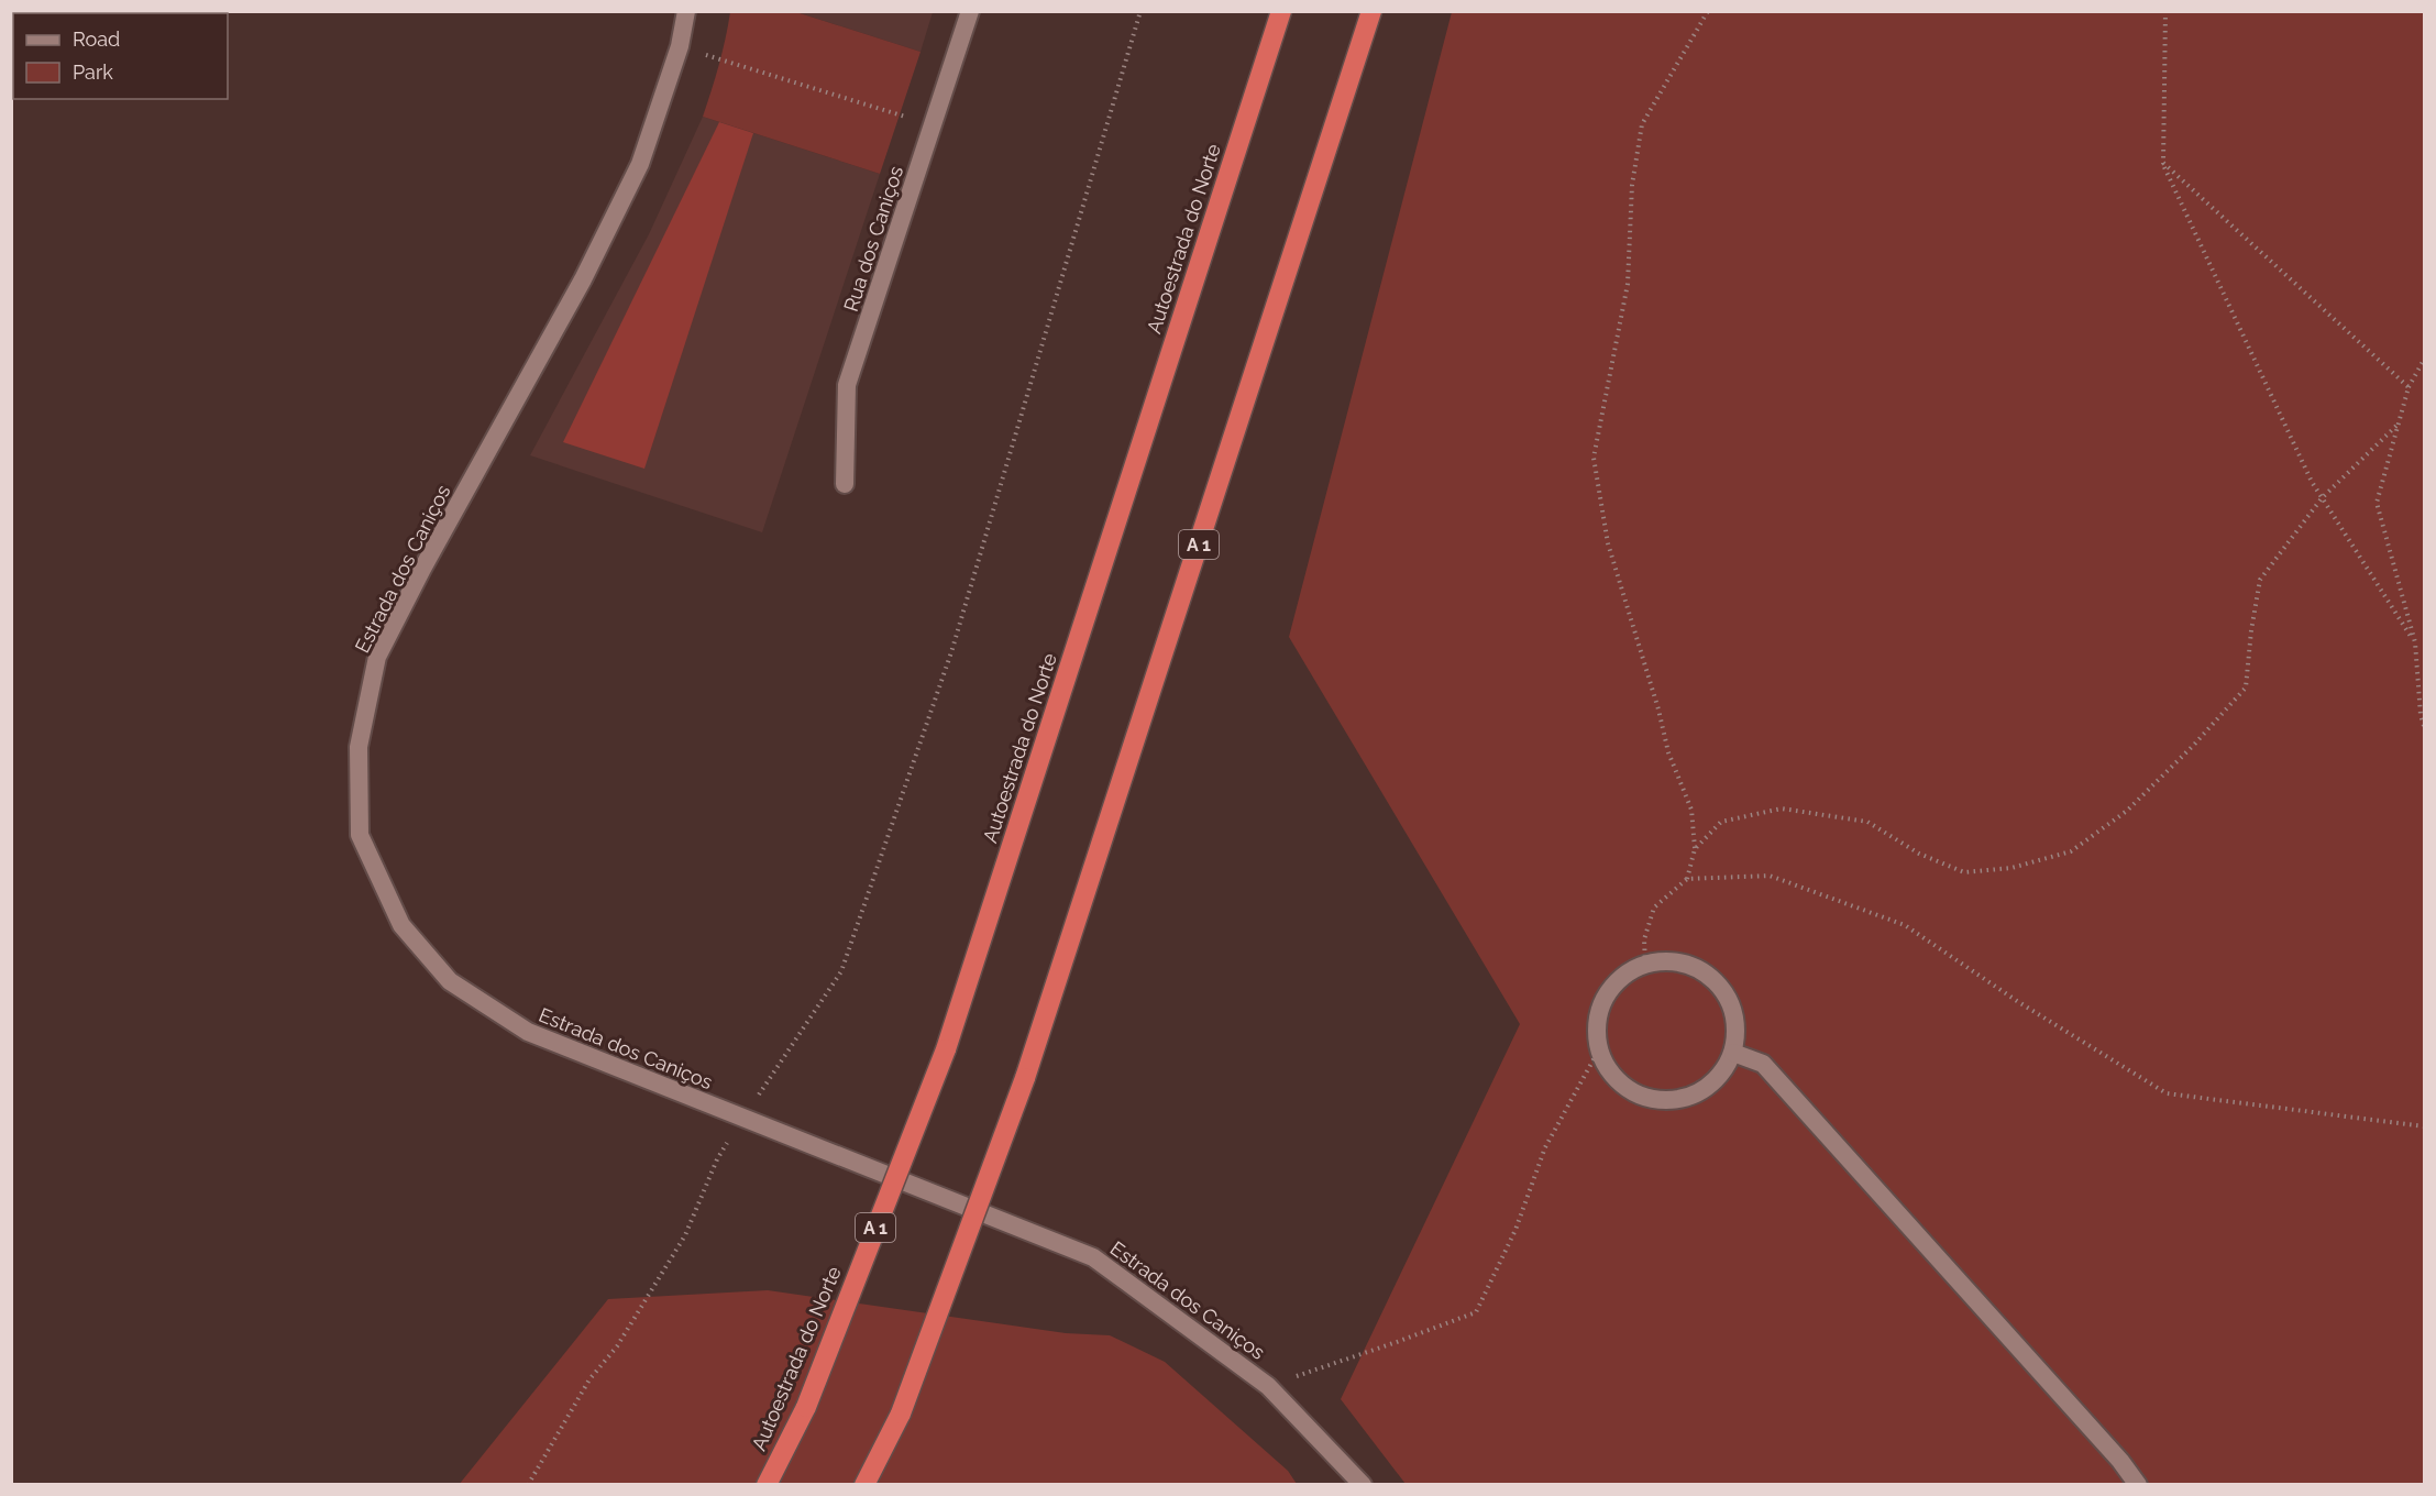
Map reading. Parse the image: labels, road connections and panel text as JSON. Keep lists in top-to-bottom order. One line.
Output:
{"streets":{"highway":["Autoestrada do Norte","A 1"],"street":["Rua dos Caniços","Estrada dos Caniços"]},"legend":["Road","Park"]}
